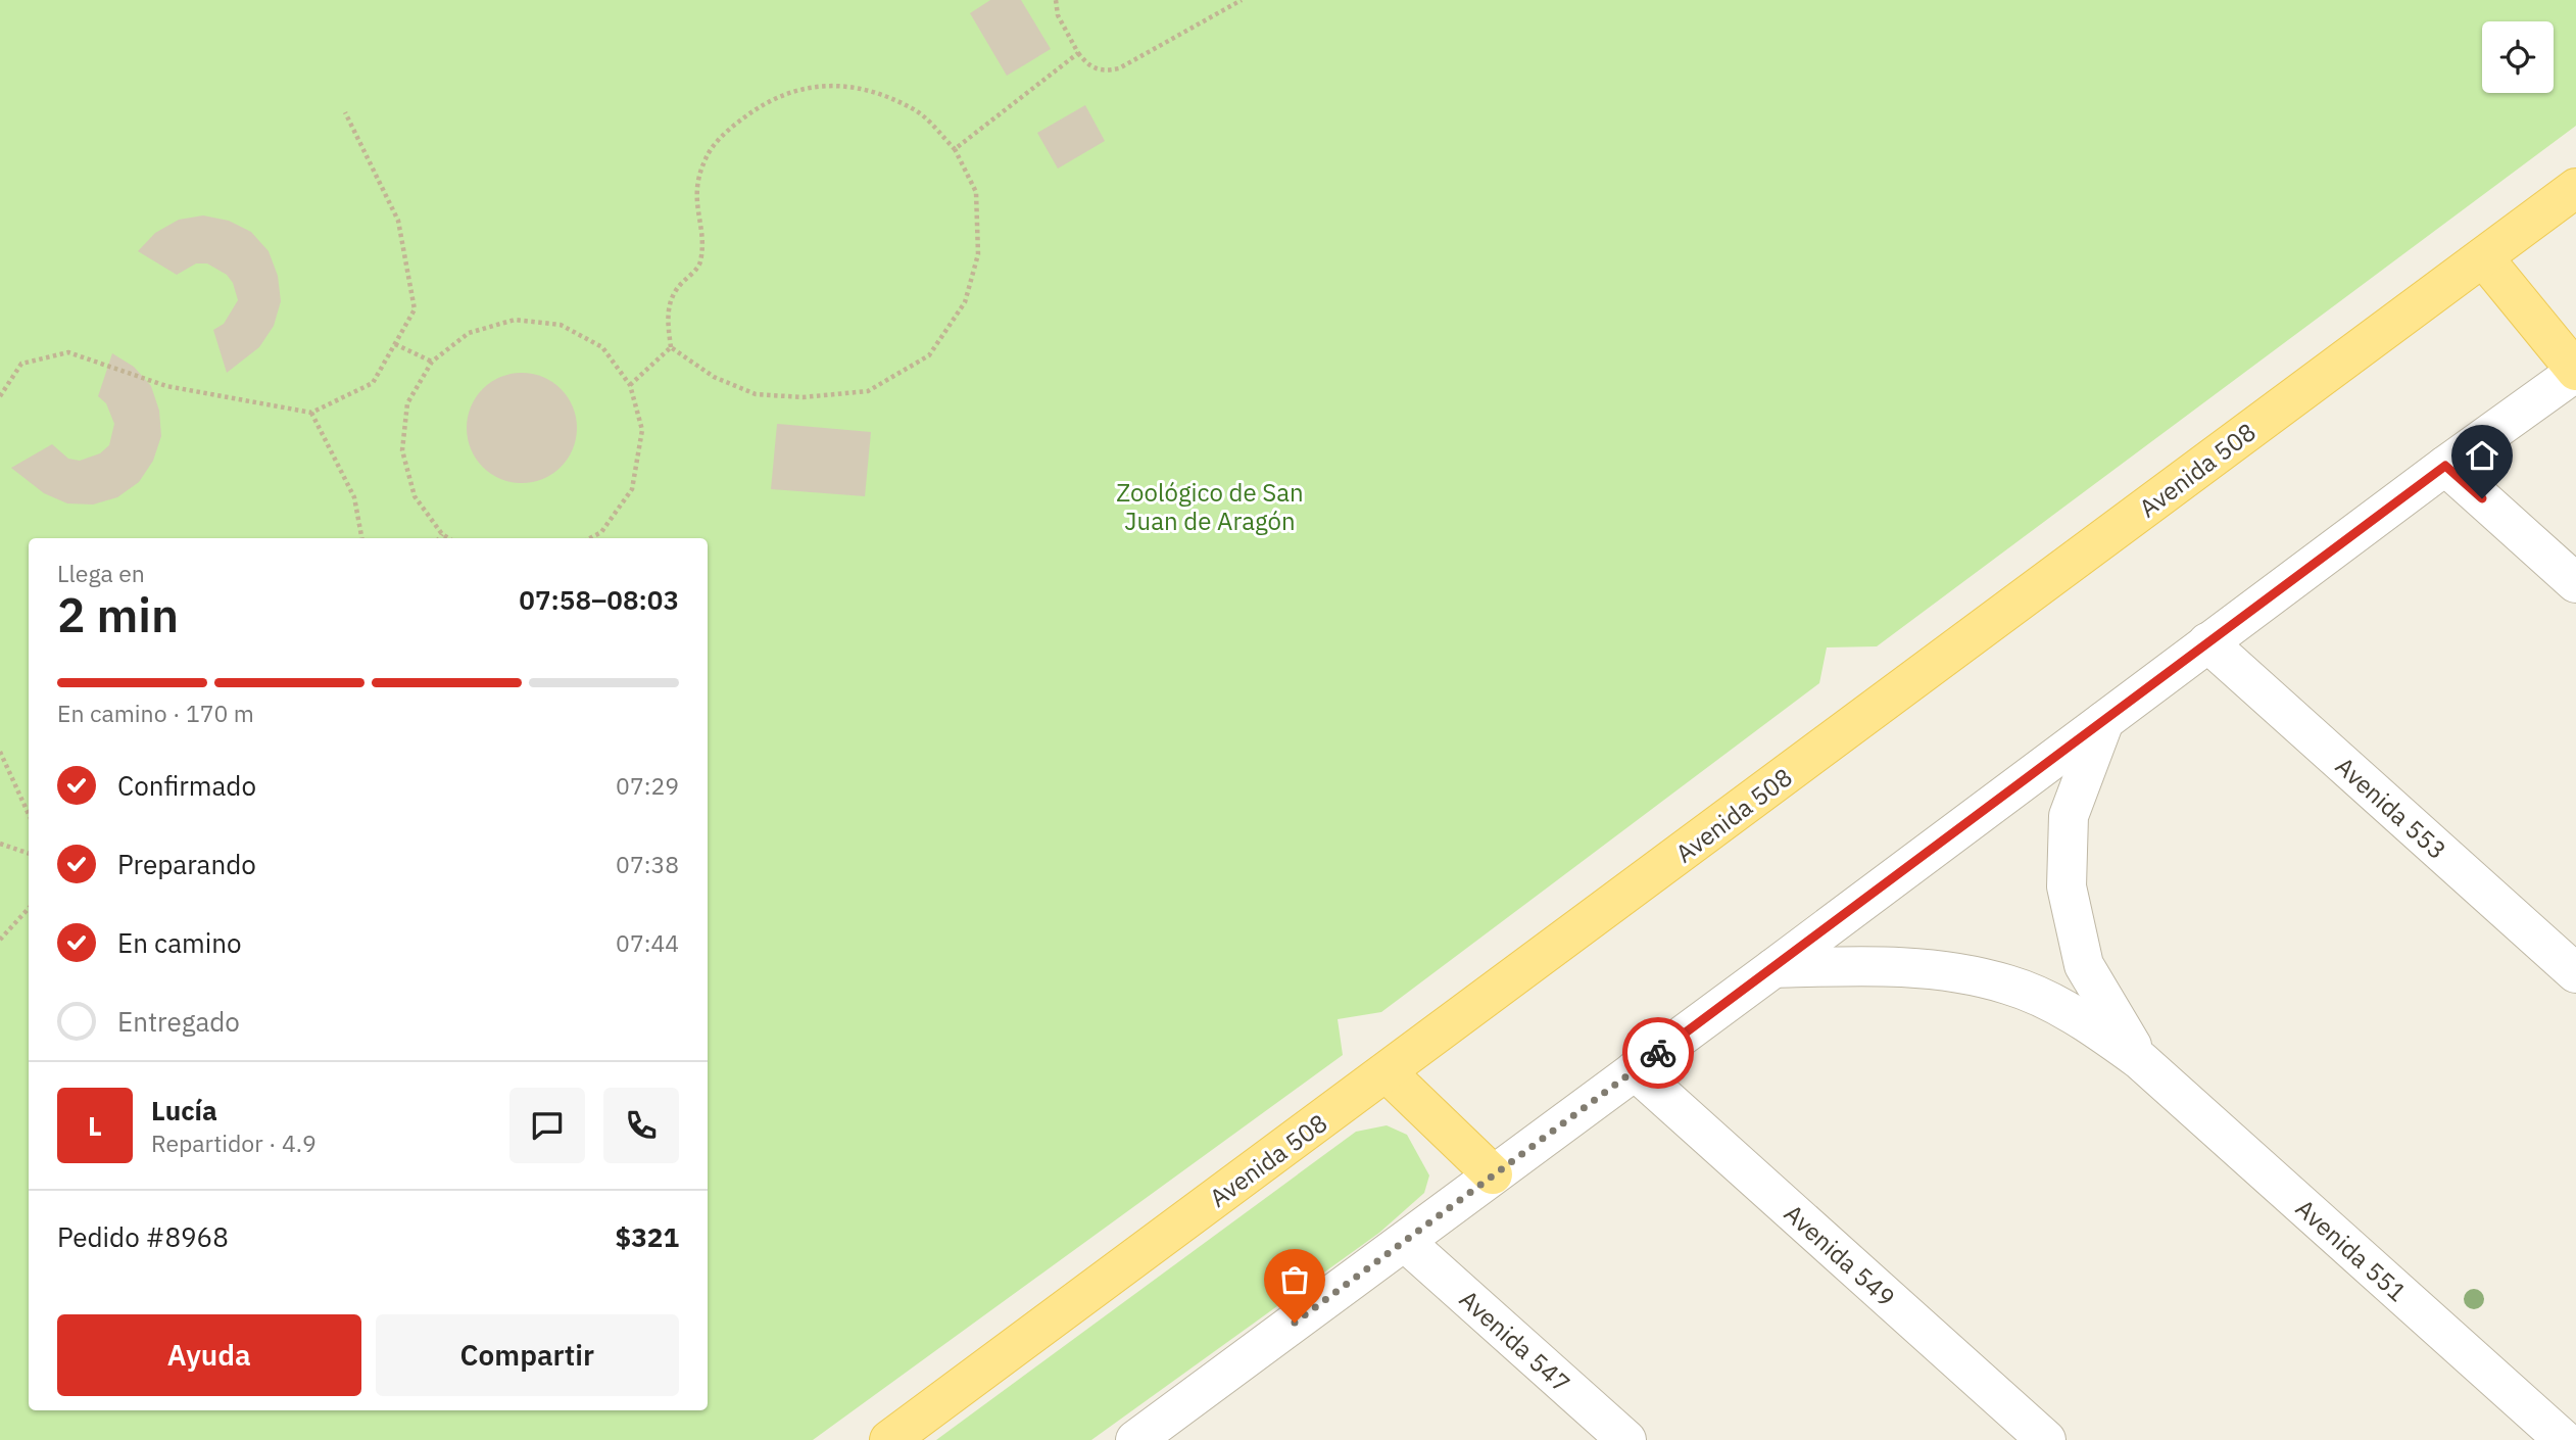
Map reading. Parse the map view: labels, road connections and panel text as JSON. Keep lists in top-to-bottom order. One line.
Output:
{"streets":{"main road":["Avenida 508"],"street":["Avenida 553","Avenida 551","Avenida 549","Avenida 547"]},"parks":["Zoológico de San Juan de Aragón"],"page":{"heading":["2 min","Llega en","07:58–08:03"],"panel":["Lucía","Repartidor · 4.9","Pedido #8968","$321"],"bar":"En camino · 170 m","list":[["Confirmado","07:29"],["Preparando","07:38"],["En camino","07:44"],"Entregado"],"round":"L","buttons":["Ayuda","Compartir"]}}
